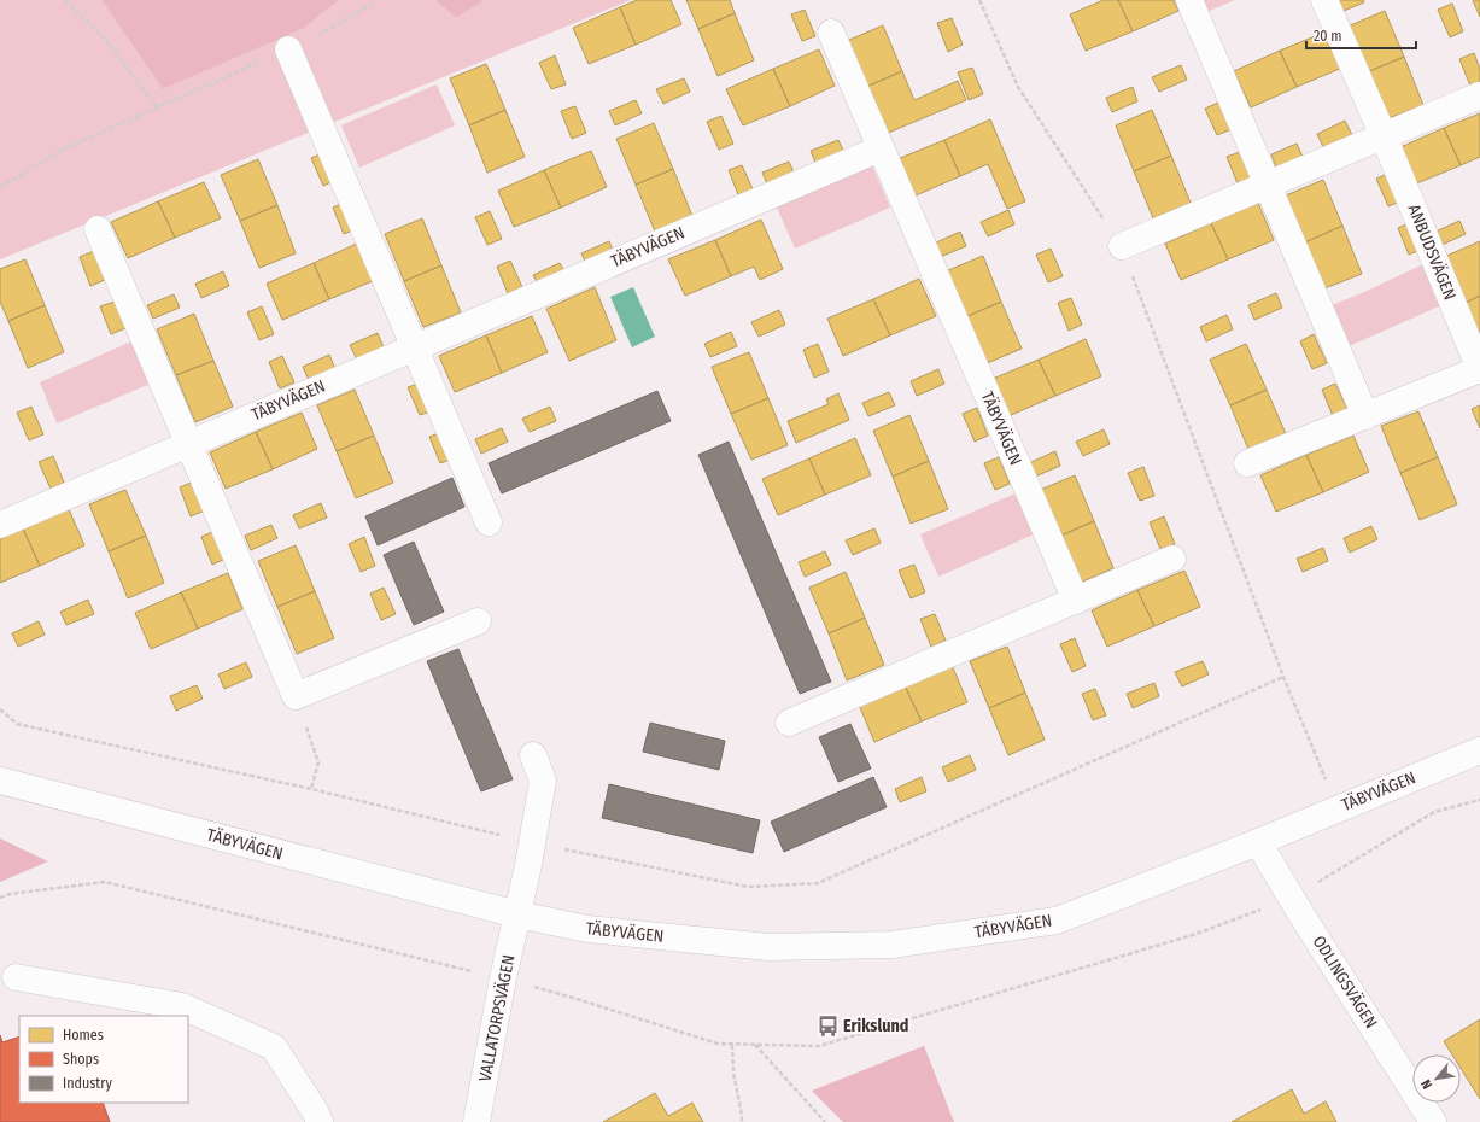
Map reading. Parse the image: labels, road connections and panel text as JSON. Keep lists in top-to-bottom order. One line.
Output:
{"streets":{"main road":["TÄBYVÄGEN","ANBUDSVÄGEN","ODLINGSVÄGEN","VALLATORPSVÄGEN"]},"crossings":[["TÄBYVÄGEN","ODLINGSVÄGEN"],["TÄBYVÄGEN","VALLATORPSVÄGEN"]],"places":{"bus stop":["Erikslund"]},"legend":["Homes","Shops","Industry"],"scale_bar":"20 m","north":"bottom left"}
